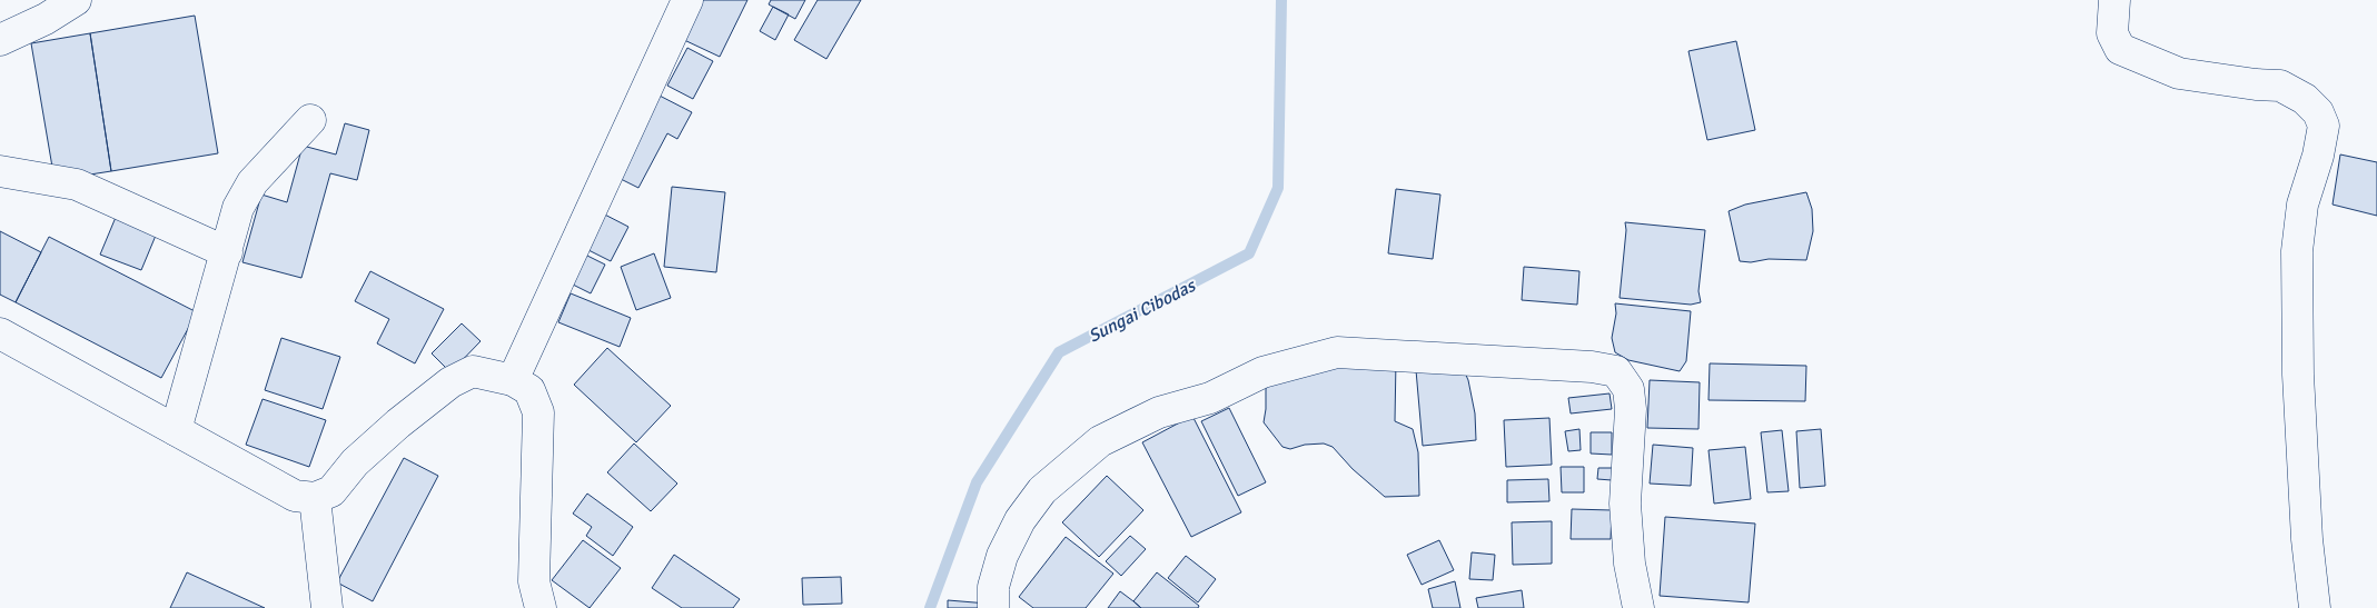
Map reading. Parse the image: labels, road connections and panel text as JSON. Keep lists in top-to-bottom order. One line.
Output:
{"water":["Sungai Cibodas"]}
